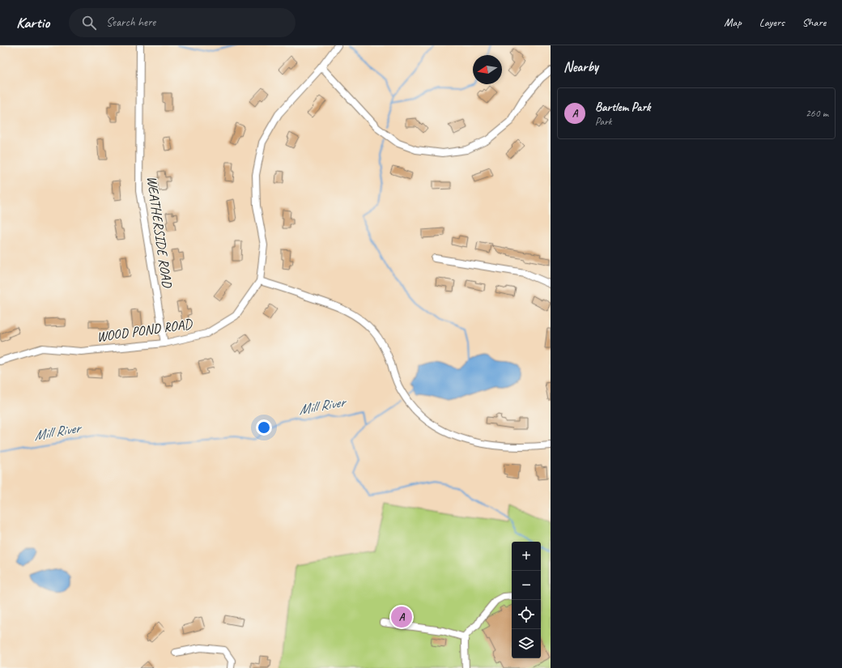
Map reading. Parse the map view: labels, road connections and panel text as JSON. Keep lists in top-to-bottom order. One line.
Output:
{"streets":{"street":["WEATHERSIDE ROAD","WOOD POND ROAD"]},"crossings":[["WEATHERSIDE ROAD","WOOD POND ROAD"]],"water":["Mill River"],"north":"left","page":{"header":"Kartio","search":"Search here","nav":["Map","Layers","Share"],"heading":"Nearby","list":[{"mark":"A","name":"Bartlem Park","note":"Park","value":"260 m"}],"map_buttons":["+","−"],"pins":"A"}}
